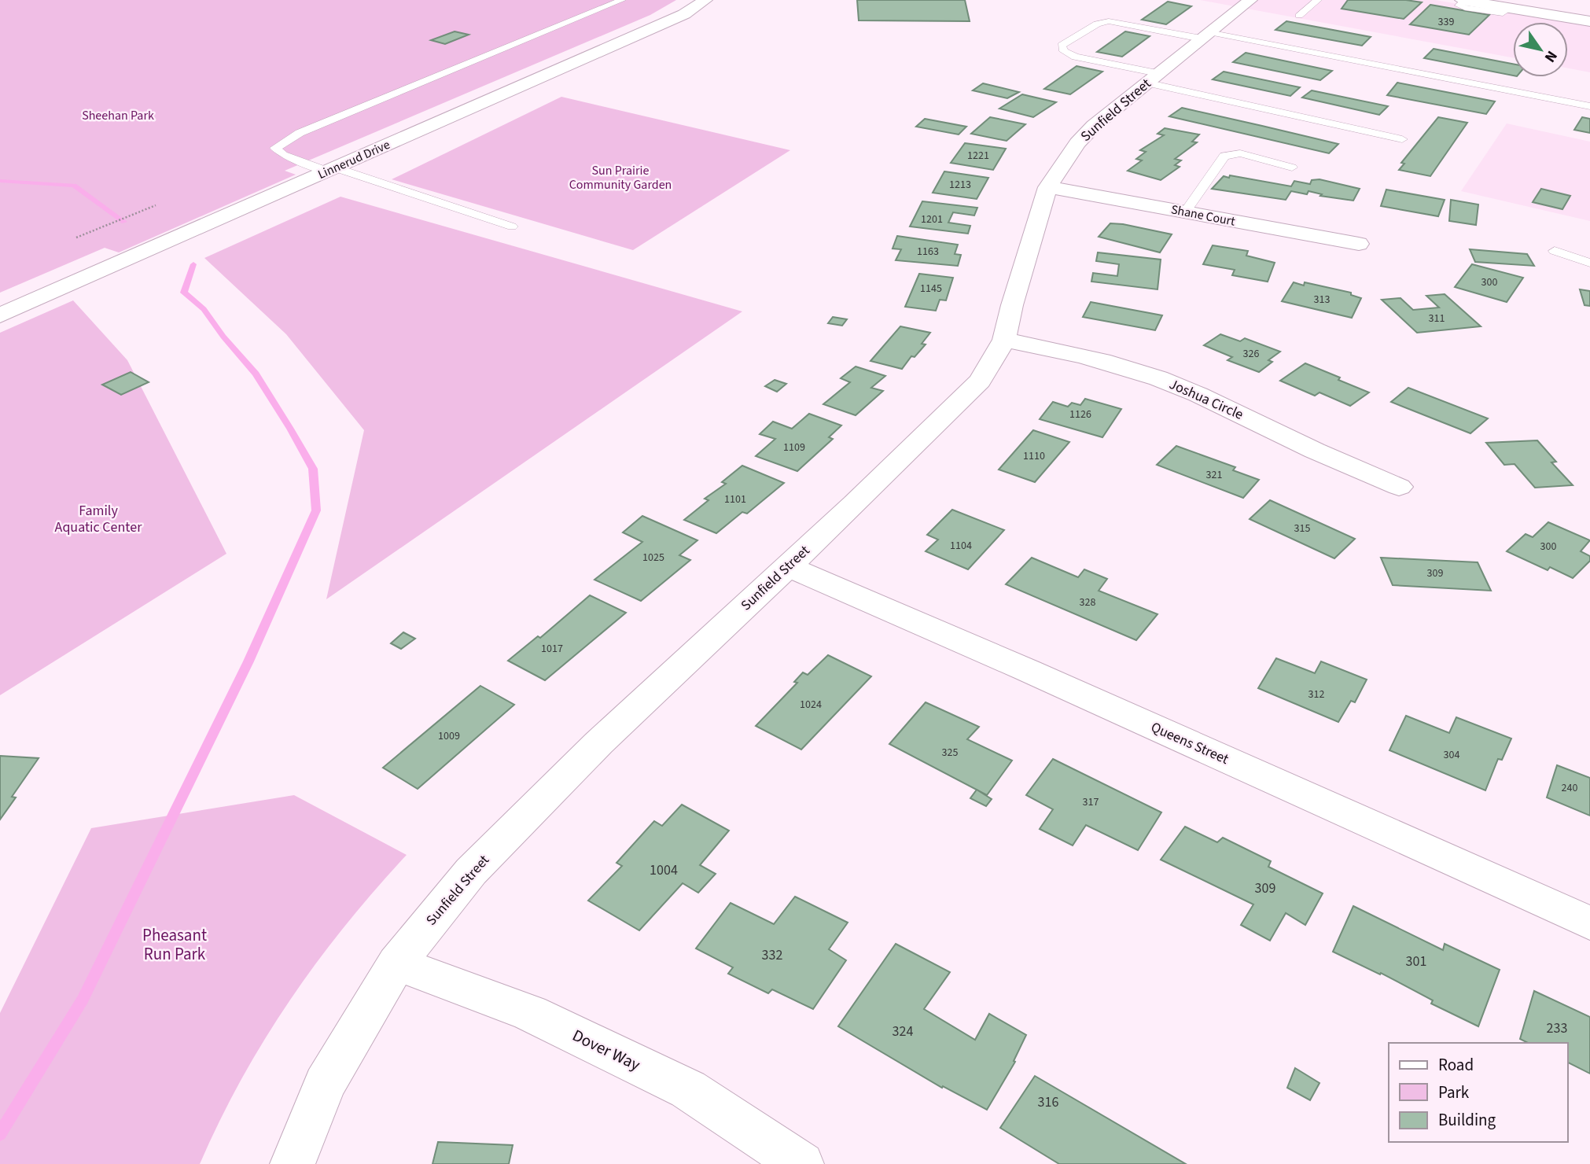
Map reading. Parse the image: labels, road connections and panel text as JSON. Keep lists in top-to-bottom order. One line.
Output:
{"streets":{"street":["Sunfield Street","Linnerud Drive","Shane Court","Joshua Circle","Queens Street","Dover Way"]},"crossings":[["Sunfield Street","Shane Court"],["Sunfield Street","Joshua Circle"],["Sunfield Street","Queens Street"],["Sunfield Street","Dover Way"]],"parks":["Sheehan Park","Sun Prairie Community Garden","Family Aquatic Center","Pheasant Run Park"],"house_numbers":["339","1221","1213","1201","1163","300","1145","313","311","326","1126","1109","1110","321","1101","315","1104","300","1025","309","328","1017","312","1024","1009","325","304","240","317","1004","309","332","301","233","324","316"],"legend":["Road","Park","Building"],"north":"bottom right"}
